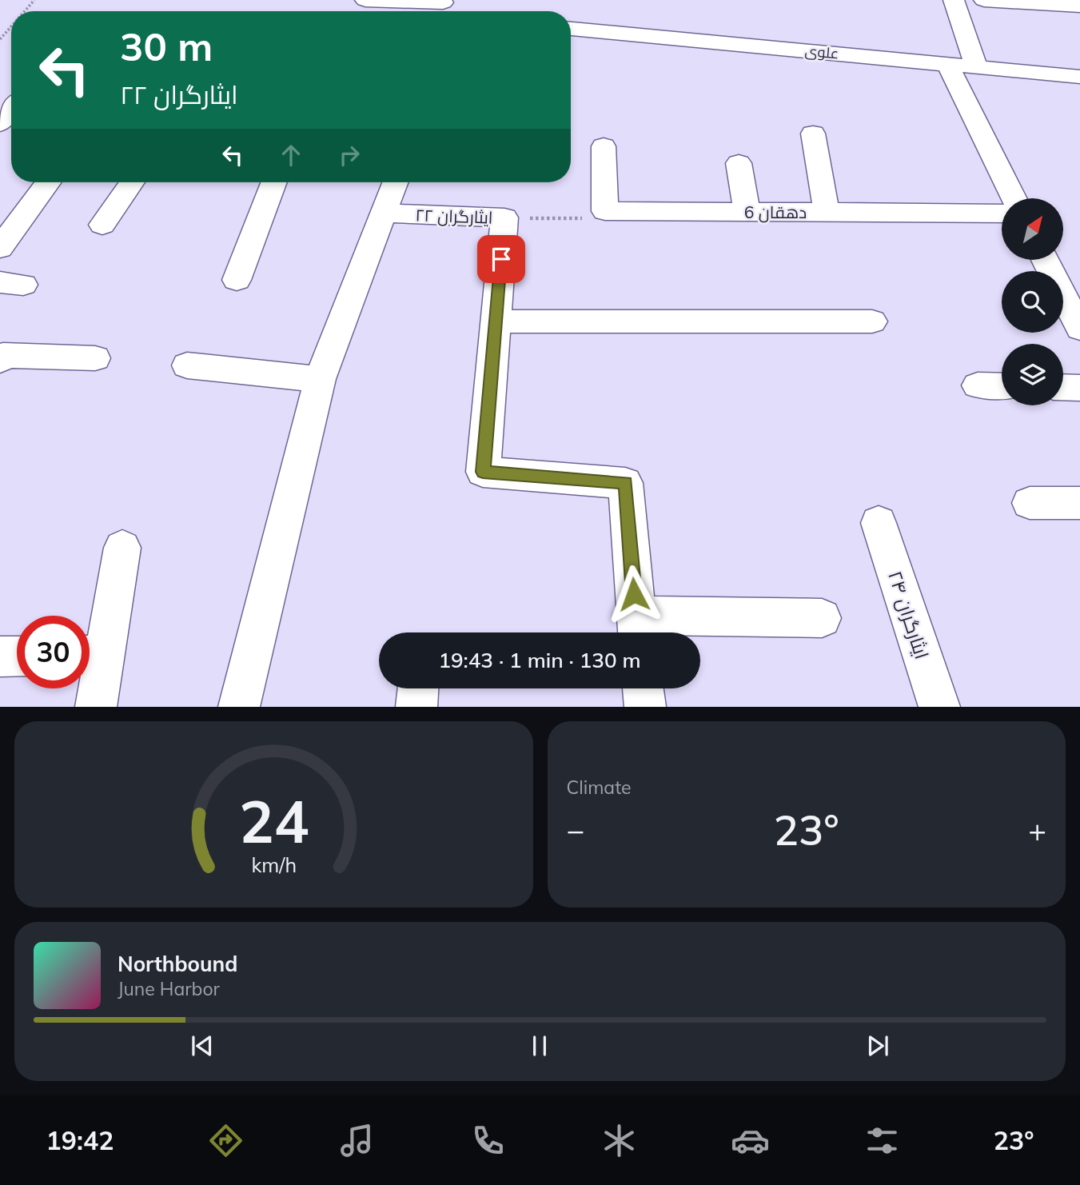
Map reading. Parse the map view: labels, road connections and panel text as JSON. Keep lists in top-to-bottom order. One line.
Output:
{"streets":{"street":["علوی","دهقان 6","ایثارگران ۲۲","ایثارگران ۲۴"]},"north":"top right","page":{"turn":["30 m","ایثارگران ۲۲"],"limit":"30","trip":"19:43 · 1 min · 130 m","tile":"Climate","heat":["−","23°","+"],"song":["Northbound","June Harbor"],"tabs":["19:42","23°"],"gauge":["24","km/h"]}}
